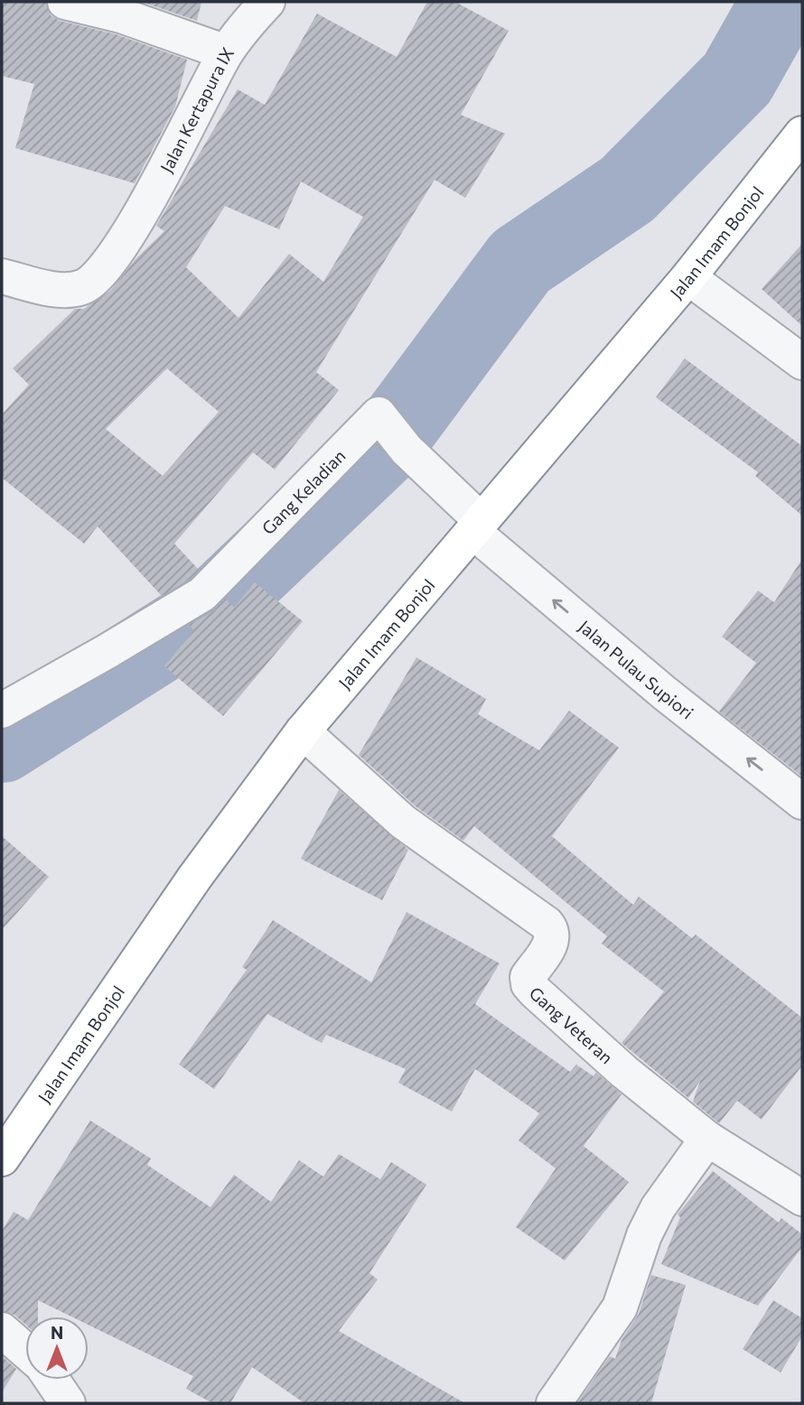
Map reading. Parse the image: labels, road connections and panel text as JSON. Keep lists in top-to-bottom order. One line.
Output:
{"streets":{"highway":["Jalan Imam Bonjol"],"street":["Jalan Kertapura IX","Gang Keladian","Jalan Pulau Supiori","Gang Veteran"]},"crossings":[["Jalan Imam Bonjol","Gang Keladian"],["Jalan Imam Bonjol","Jalan Pulau Supiori"],["Jalan Imam Bonjol","Gang Veteran"],["Gang Keladian","Jalan Pulau Supiori"]],"one_way":["Jalan Pulau Supiori"],"north":"top"}
